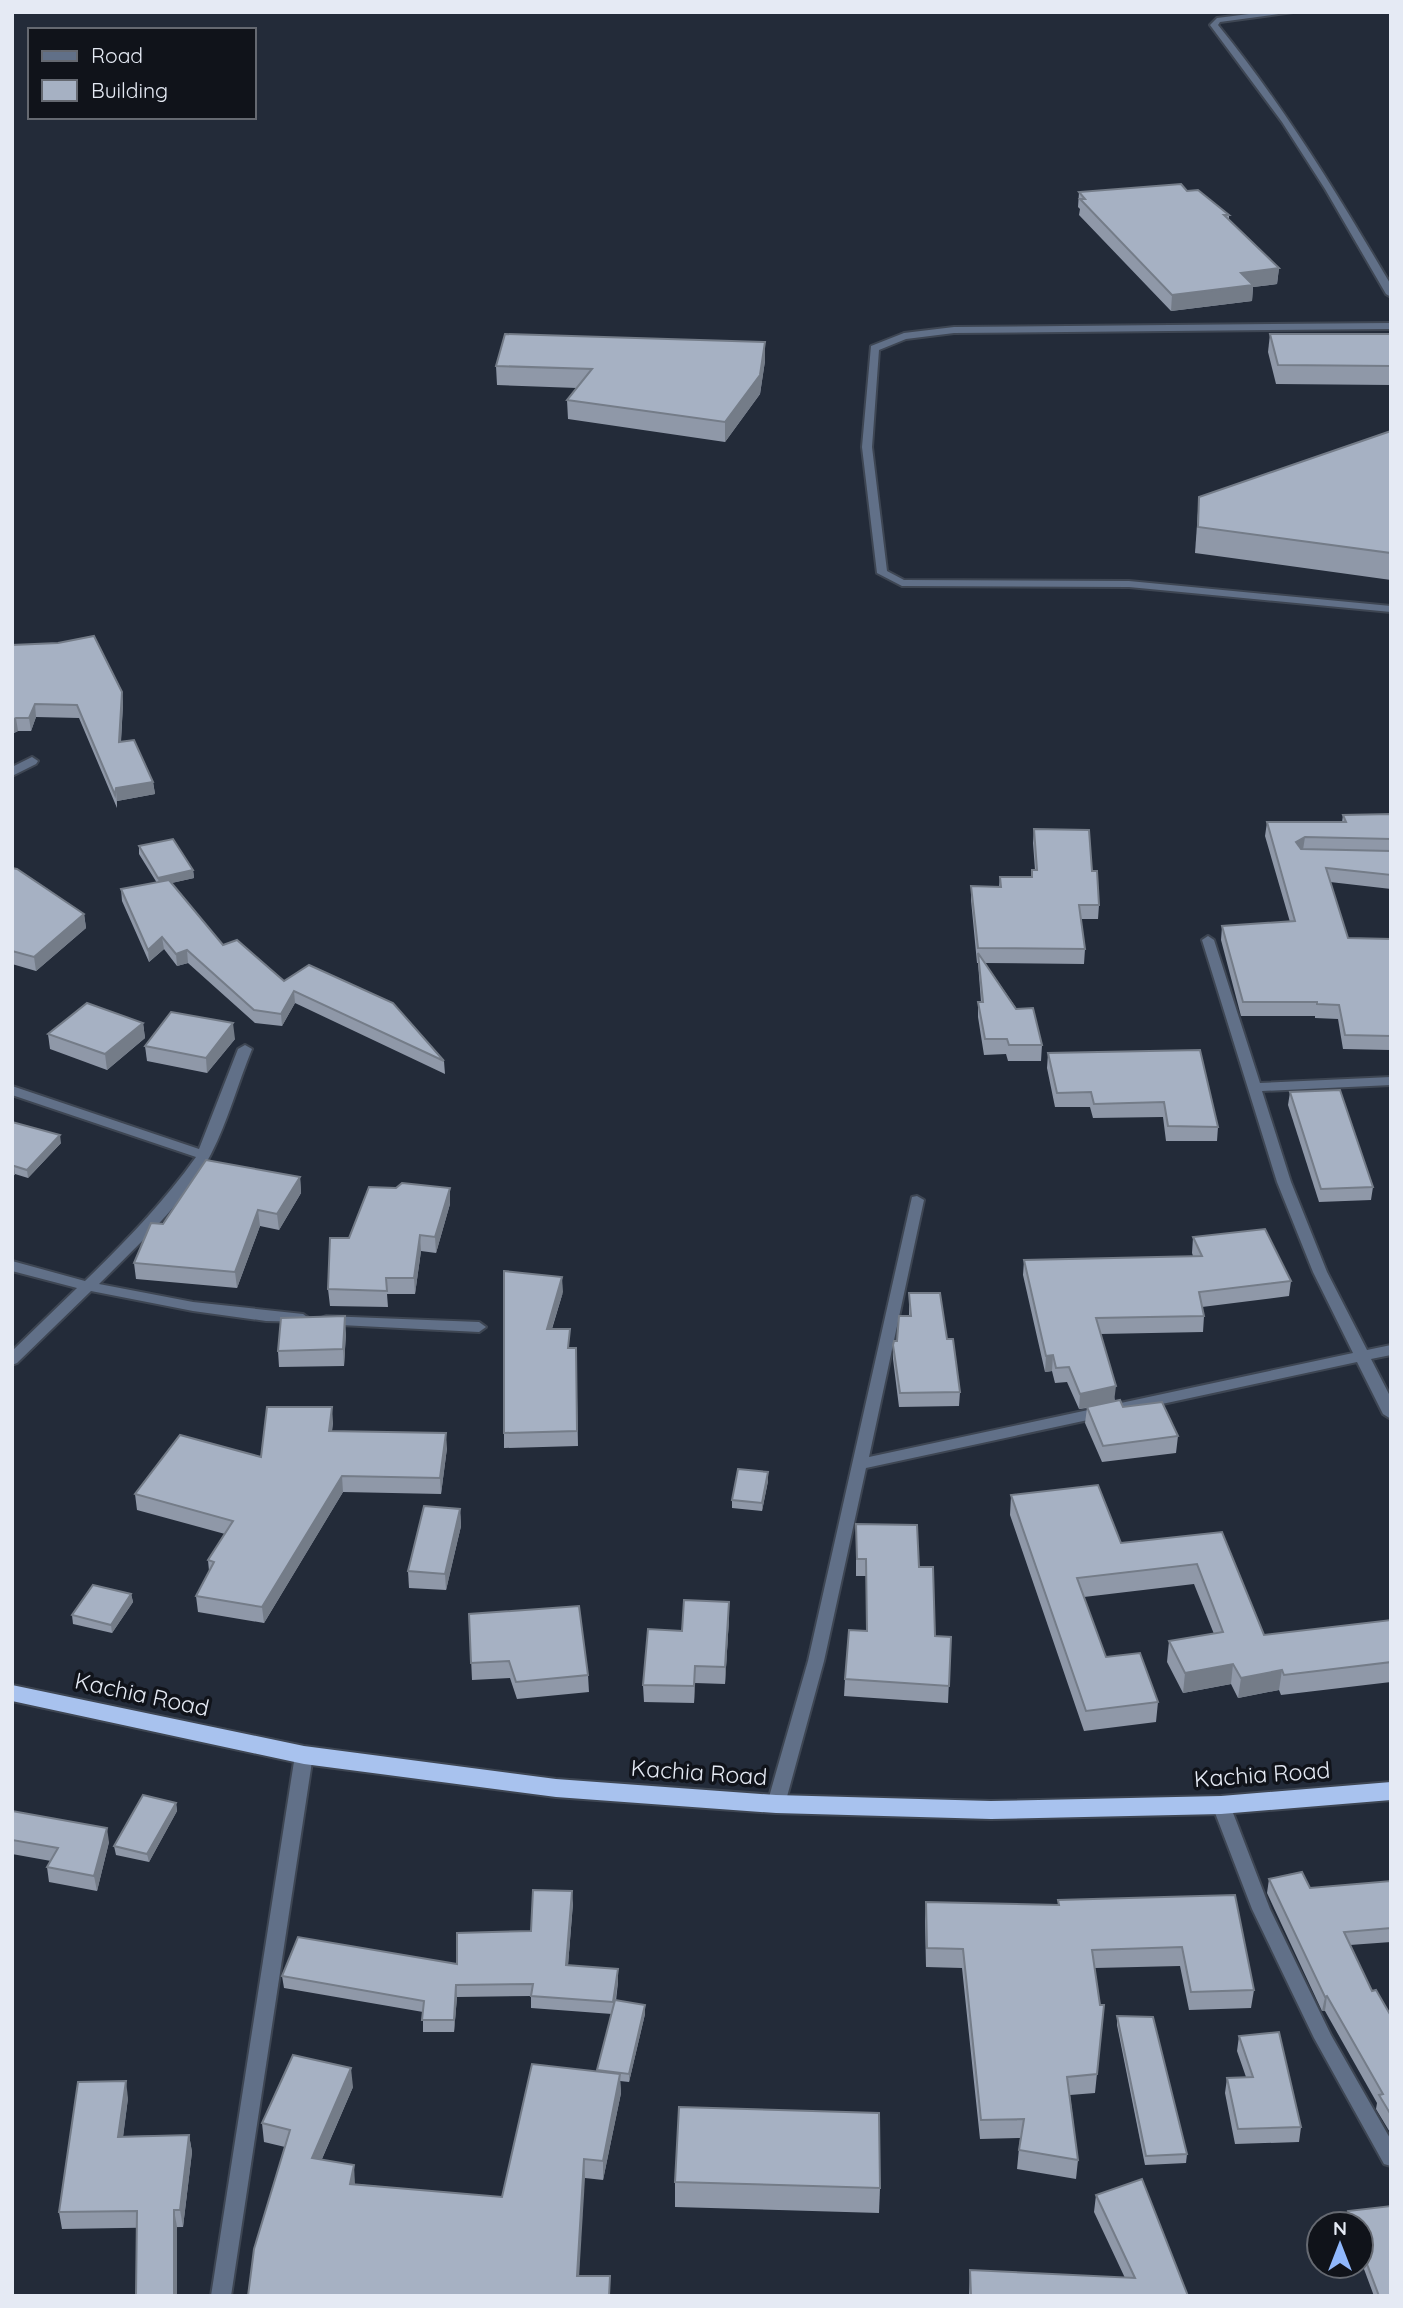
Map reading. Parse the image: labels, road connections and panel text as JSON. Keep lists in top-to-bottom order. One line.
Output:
{"streets":{"highway":["Kachia Road"]},"legend":["Road","Building"],"north":"top"}
